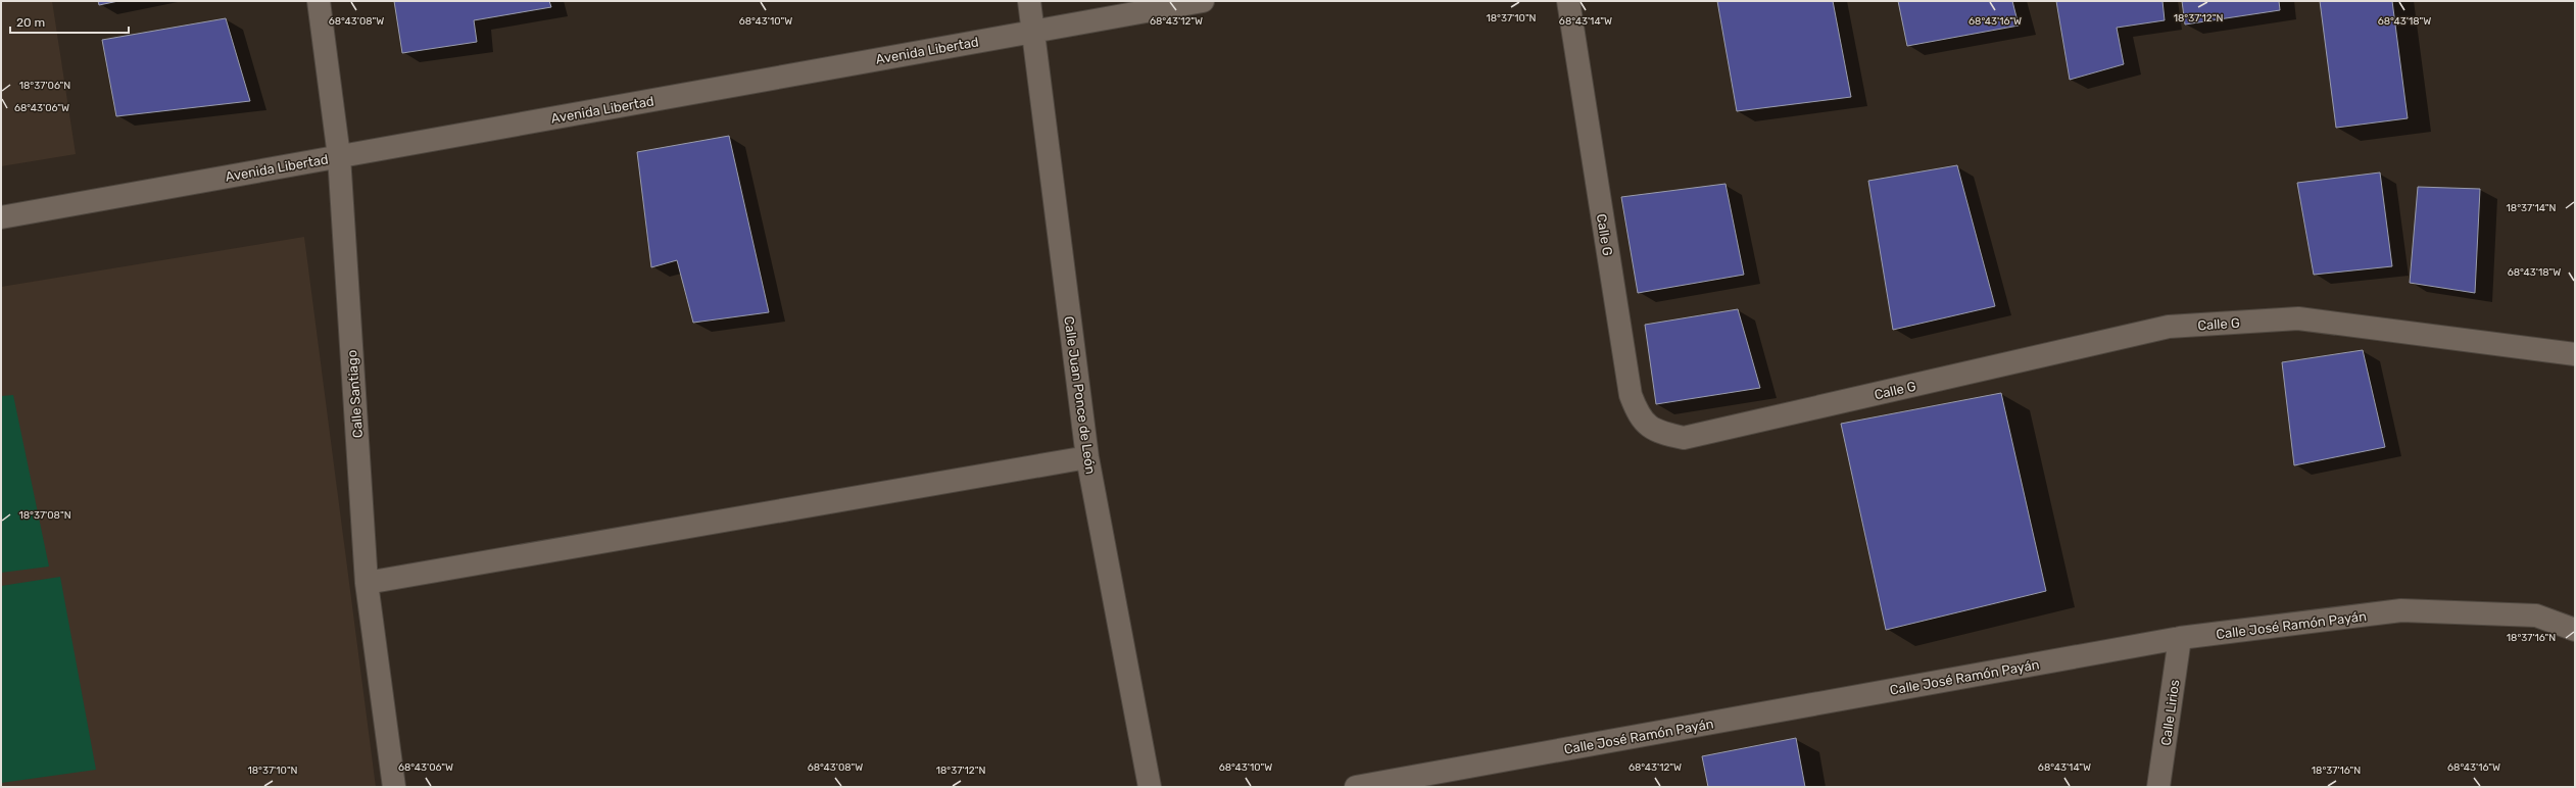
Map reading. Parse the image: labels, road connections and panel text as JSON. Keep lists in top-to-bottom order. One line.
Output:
{"streets":{"street":["Avenida Libertad","Calle G","Calle Santiago","Calle Juan Ponce de León","Calle José Ramón Payán","Calle Lirios"]},"crossings":[["Avenida Libertad","Calle Santiago"],["Avenida Libertad","Calle Juan Ponce de León"],["Calle José Ramón Payán","Calle Lirios"]],"scale_bar":"20 m","coordinates":["18°37'10\"N","18°37'12\"N","68°43'14\"W","68°43'18\"W","68°43'08\"W","68°43'10\"W","68°43'12\"W","68°43'16\"W","18°37'06\"N","68°43'06\"W","18°37'14\"N","18°37'08\"N","18°37'16\"N"]}
